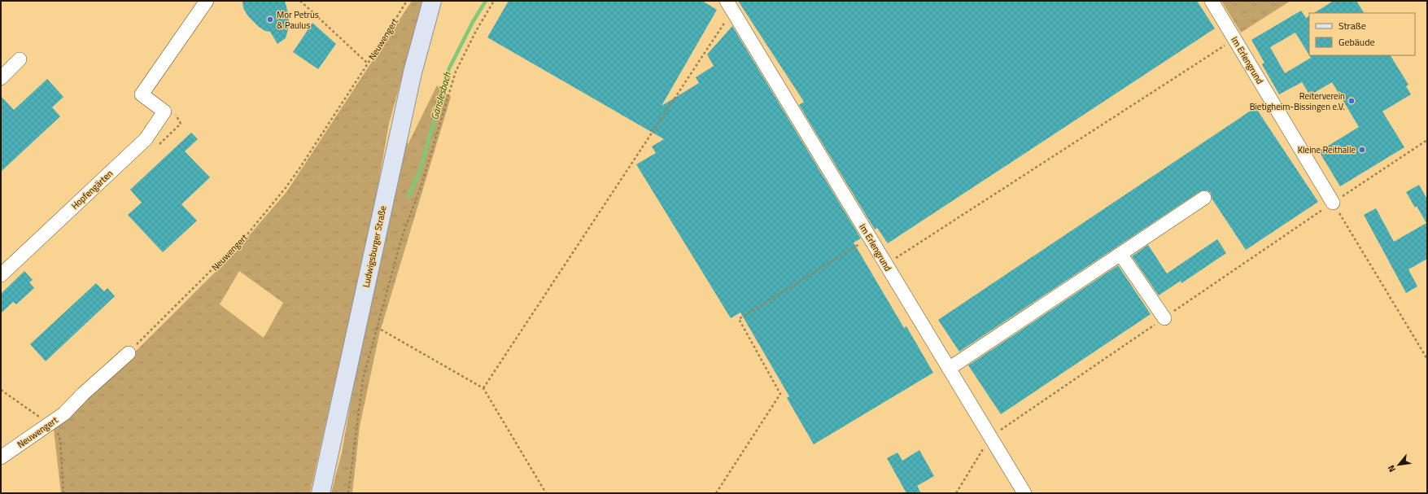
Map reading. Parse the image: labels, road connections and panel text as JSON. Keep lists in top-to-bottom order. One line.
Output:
{"streets":{"main road":["Ludwigsburger Straße"],"street":["Neuwengert","Im Erlengrund","Hopfengärten"]},"water":["Gänslesbach"],"places":["Mor Petrus & Paulus","Reiterverein Bietigheim-Bissingen e.V.","Kleine Reithalle"],"legend":["Straße","Gebäude"],"north":"bottom left"}
